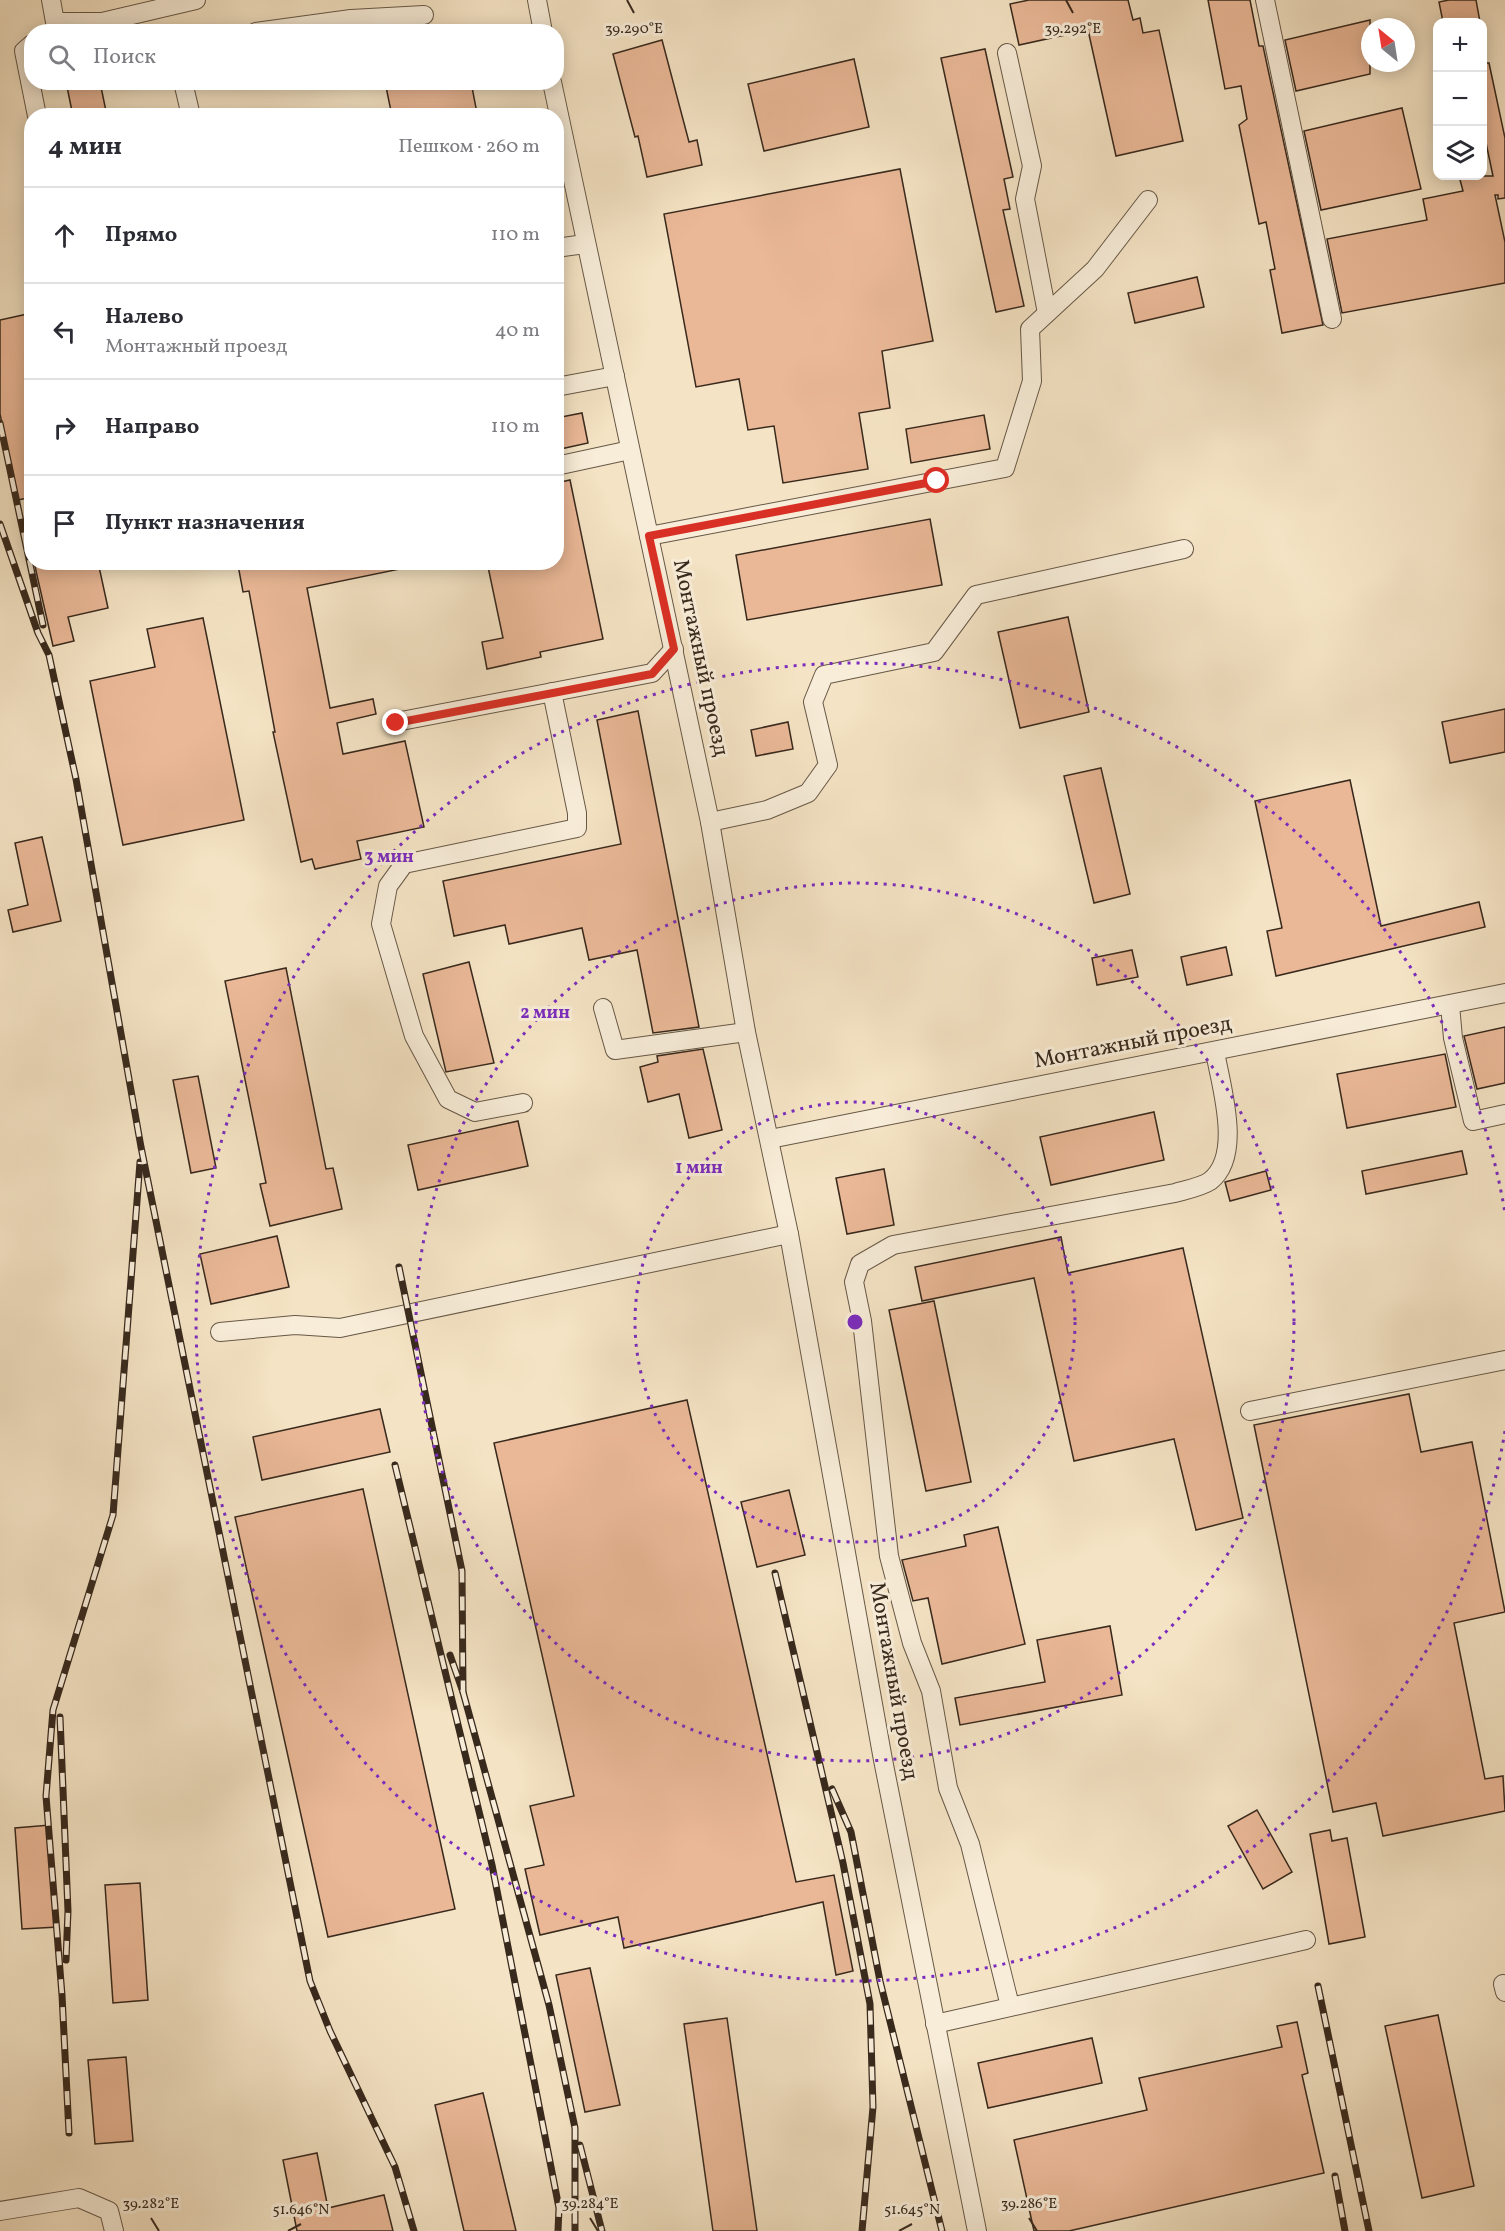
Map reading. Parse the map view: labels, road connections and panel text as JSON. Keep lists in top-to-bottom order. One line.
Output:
{"streets":{"street":["Монтажный проезд"]},"north":"top left","page":{"map_buttons":["+","−"],"search":"Поиск","heading":["4 мин","Пешком · 260 m"],"list":[["Прямо","110 m"],["Налево","Монтажный проезд","40 m"],["Направо","110 m"],"Пункт назначения"]},"coordinates":["39.290°E","39.292°E","39.282°E","39.284°E","39.286°E","51.646°N","51.645°N"],"rings":["3 мин","2 мин","1 мин"]}
